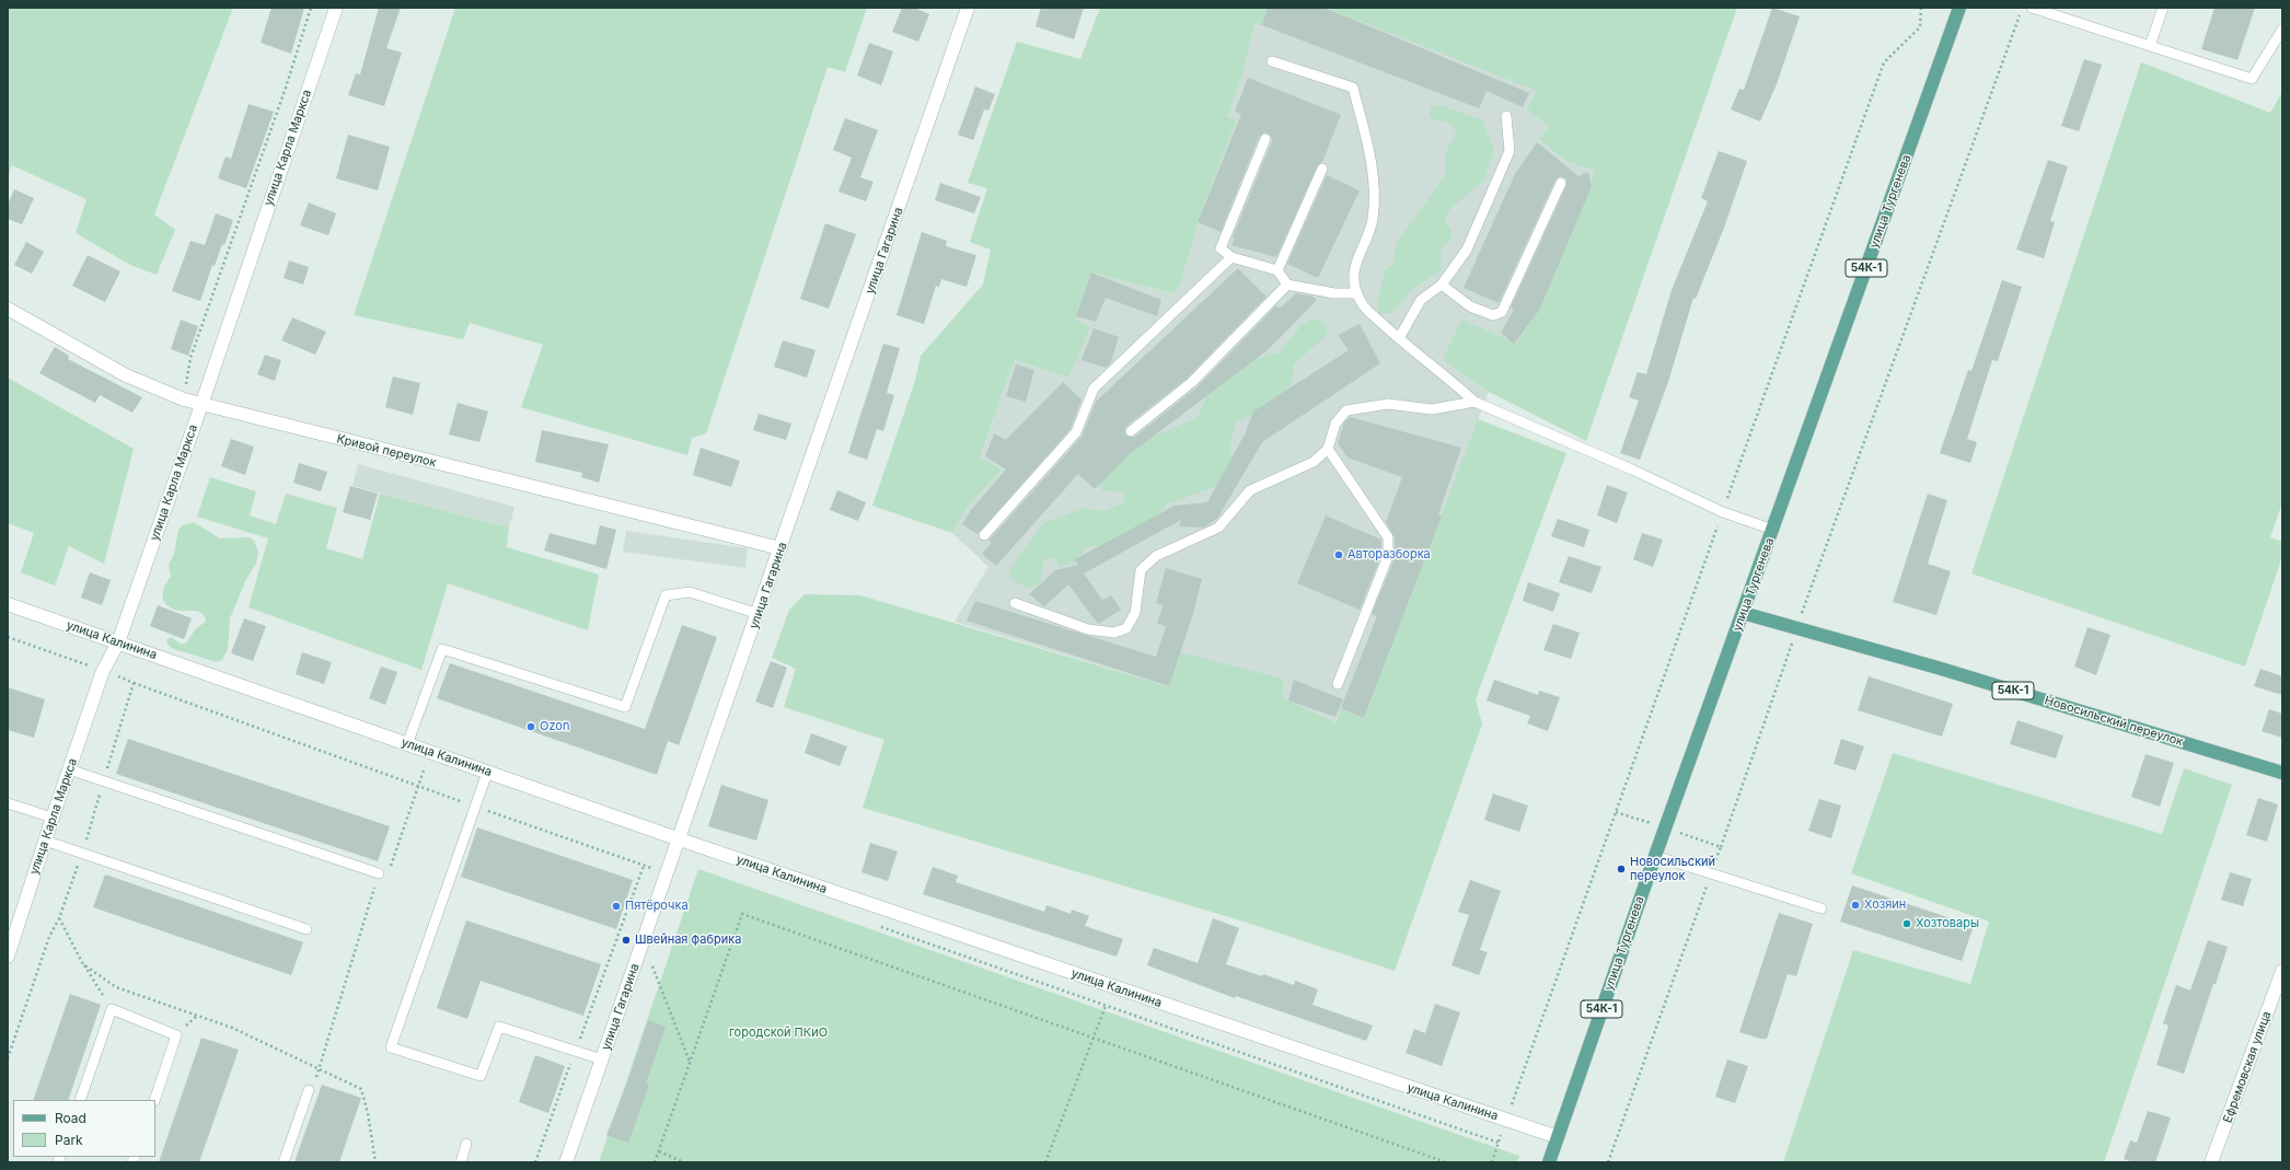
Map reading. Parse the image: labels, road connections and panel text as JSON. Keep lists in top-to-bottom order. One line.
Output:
{"streets":{"main road":["улица Тургенева","54К-1","Новосильский переулок"],"street":["улица Карла Маркса","улица Гагарина","Кривой переулок","улица Калинина","Ефремовская улица"]},"crossings":[["улица Карла Маркса","Кривой переулок"],["улица Карла Маркса","улица Калинина"],["улица Тургенева","улица Калинина"],["улица Тургенева","Новосильский переулок"],["улица Гагарина","Кривой переулок"],["улица Гагарина","улица Калинина"]],"parks":["городской ПКиО"],"places":["Авторазборка","Ozon","Новосильский переулок","Хозяин","Пятёрочка","Хозтовары","Швейная фабрика"],"legend":["Road","Park"]}
